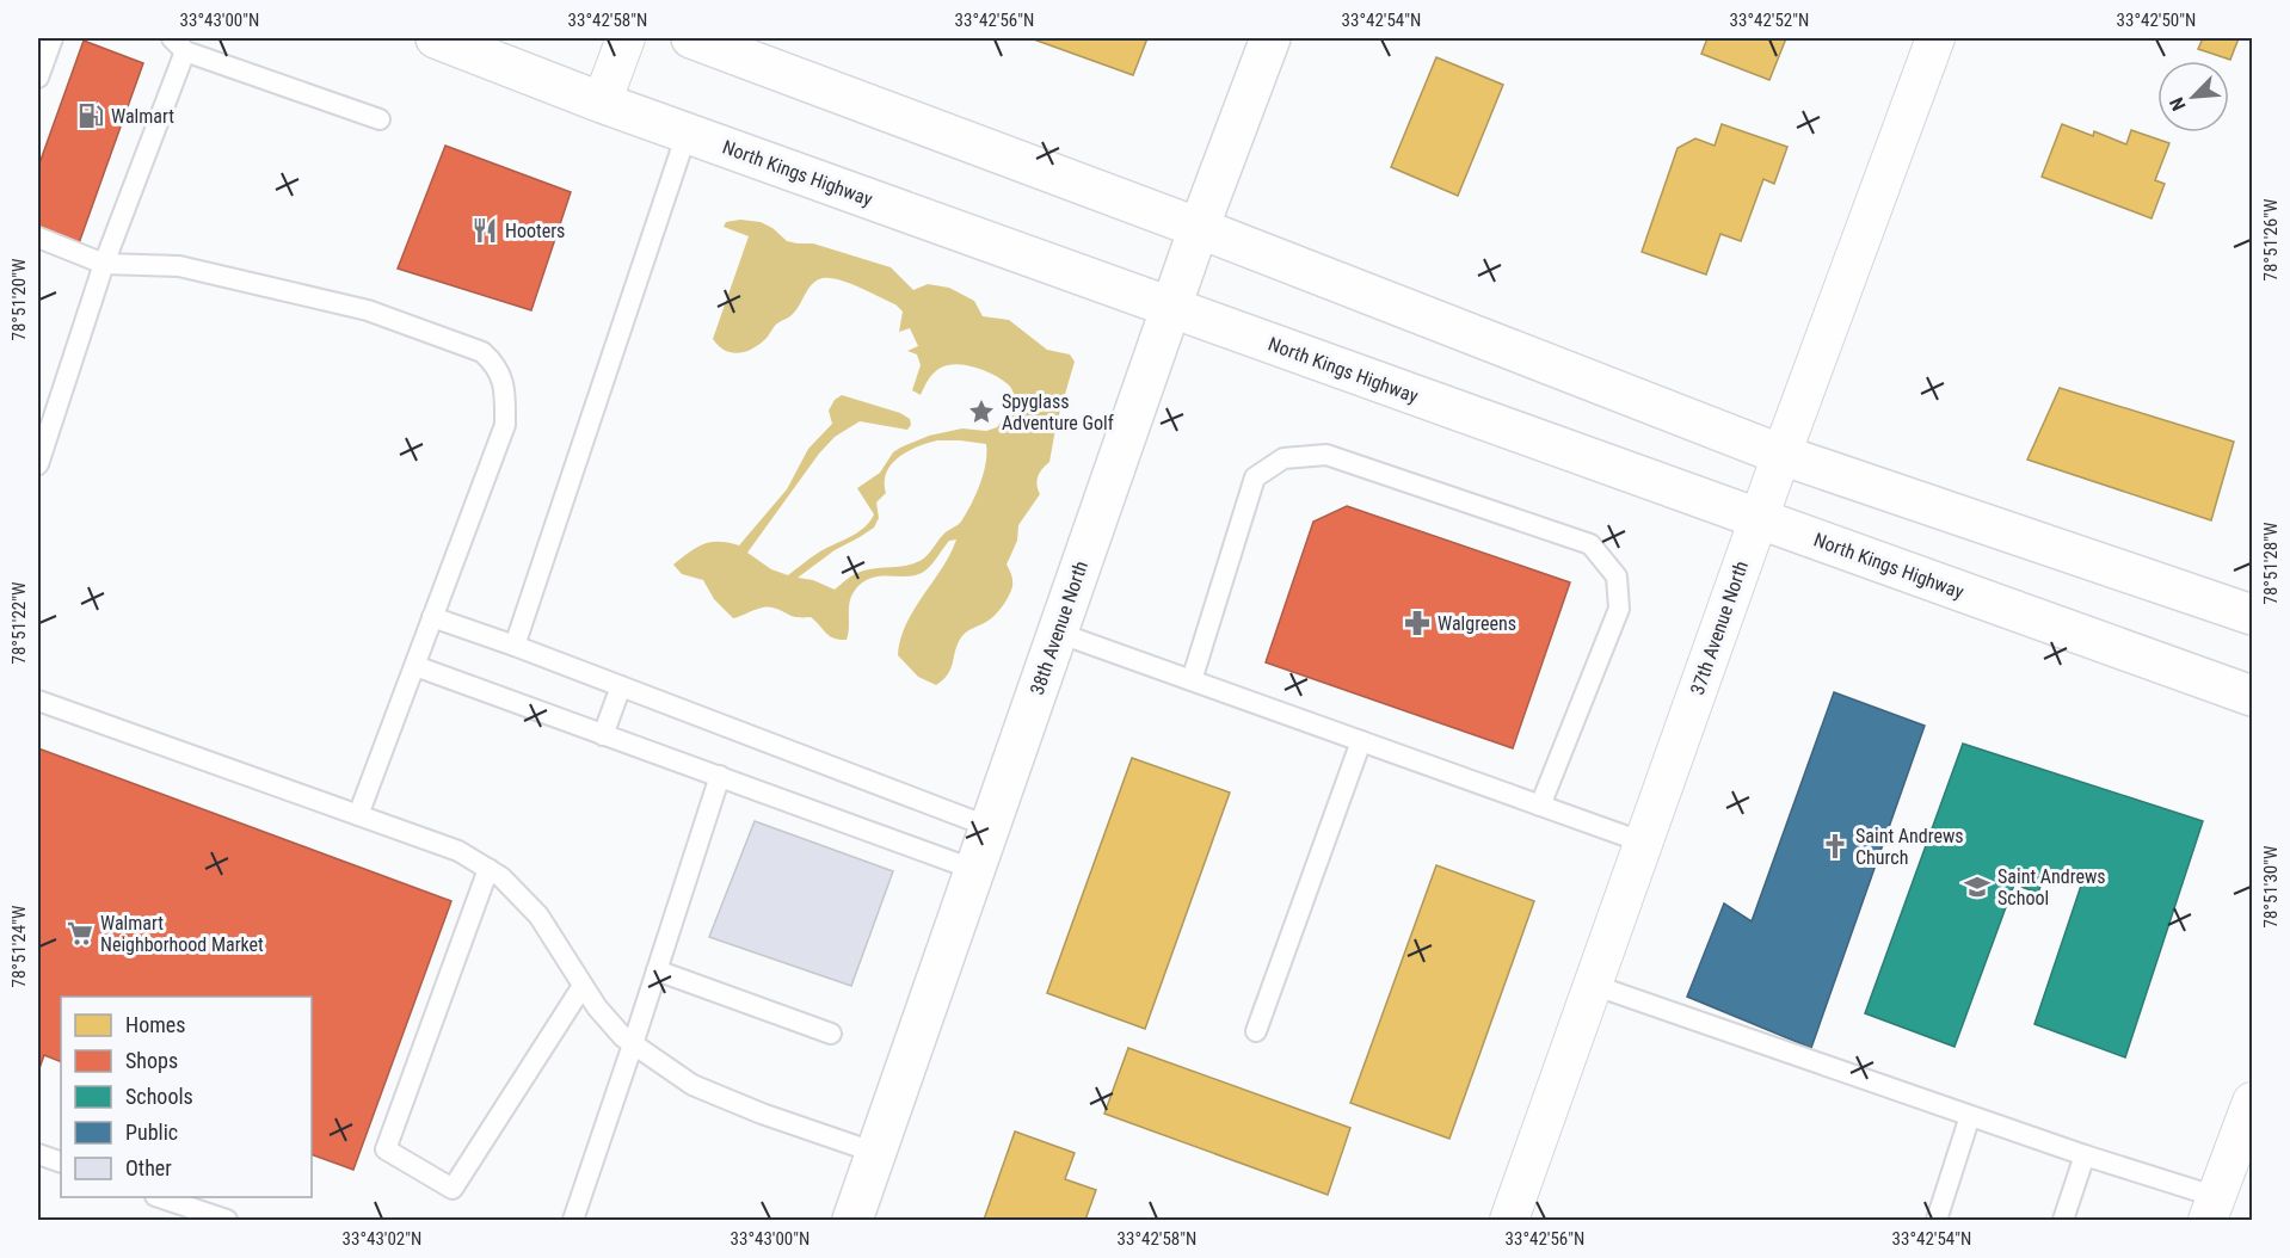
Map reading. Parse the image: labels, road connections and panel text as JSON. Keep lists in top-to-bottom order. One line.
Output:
{"streets":{"main road":["North Kings Highway","38th Avenue North"],"street":["37th Avenue North"]},"crossings":[["North Kings Highway","38th Avenue North"],["North Kings Highway","37th Avenue North"]],"places":{"fuel station":["Walmart"],"restaurant":["Hooters"],"place":["Spyglass Adventure Golf"],"pharmacy":["Walgreens"],"church":["Saint Andrews Church"],"school or university":["Saint Andrews School"],"supermarket":["Walmart Neighborhood Market"]},"legend":["Homes","Shops","Schools","Public","Other"],"north":"bottom left","coordinates":["33°43'00\"N","33°42'58\"N","33°42'56\"N","33°42'54\"N","33°42'52\"N","33°42'50\"N","78°51'26\"W","78°51'20\"W","78°51'28\"W","78°51'22\"W","78°51'30\"W","78°51'24\"W","33°43'02\"N"]}
